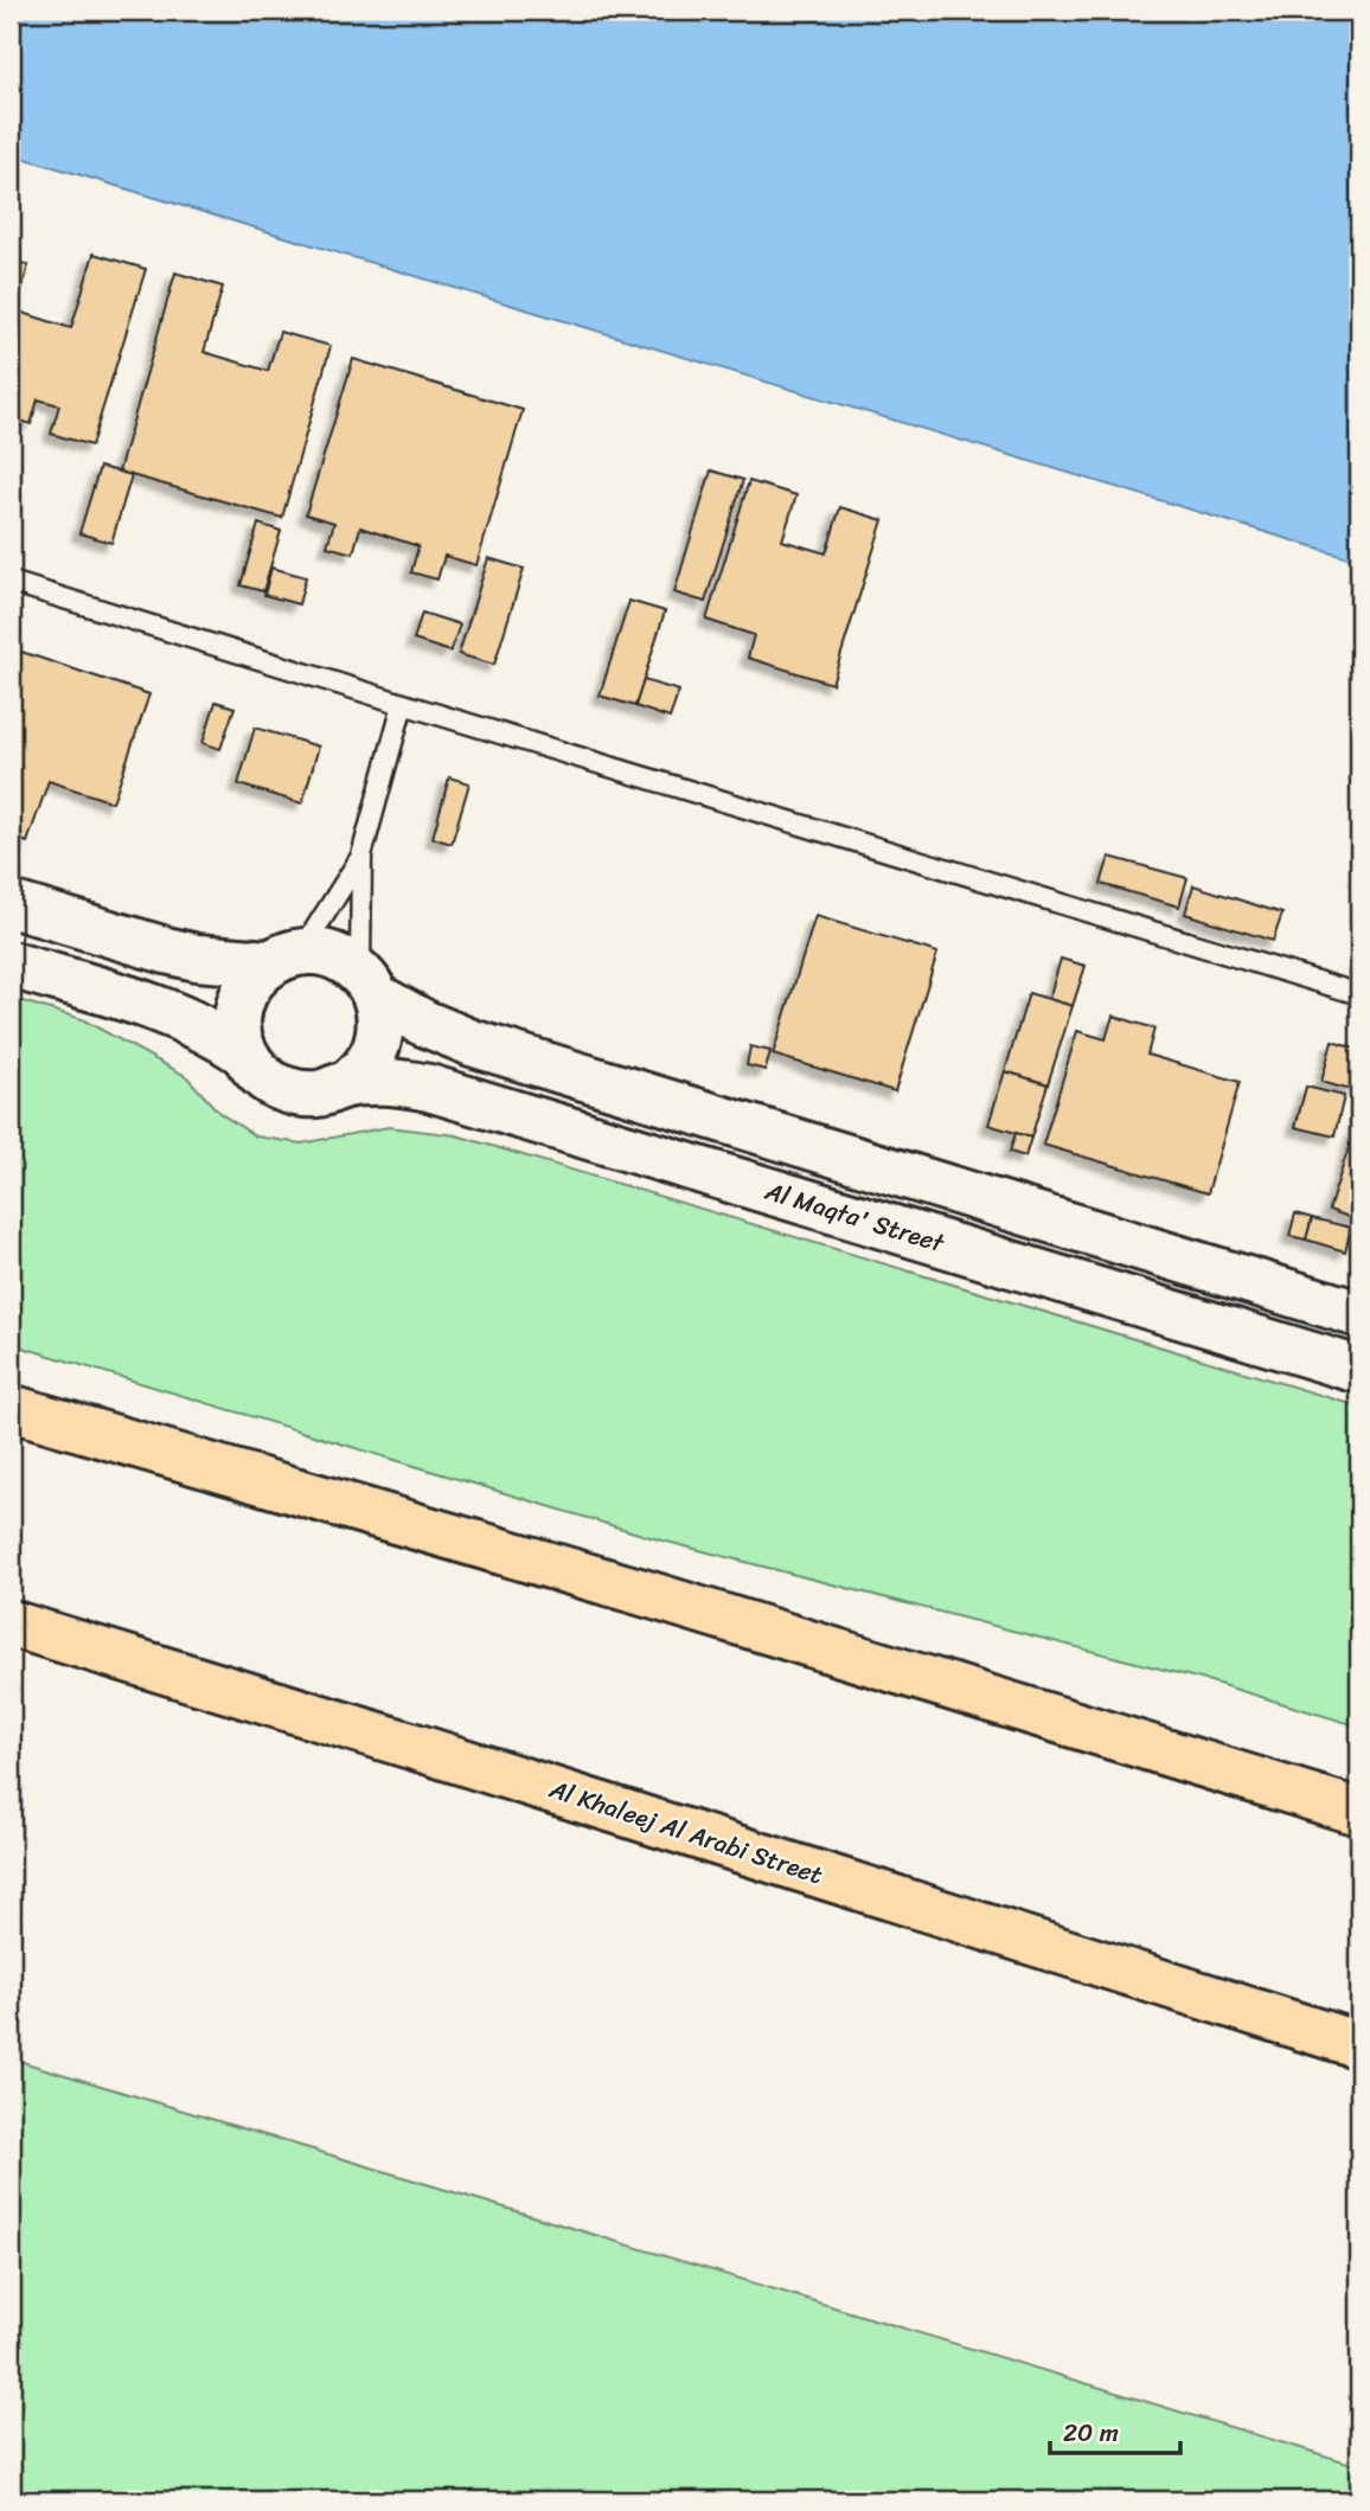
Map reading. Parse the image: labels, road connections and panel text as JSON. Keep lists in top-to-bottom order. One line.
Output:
{"streets":{"highway":["Al Khaleej Al Arabi Street"],"street":["Al Maqta' Street"]},"scale_bar":"20 m"}
